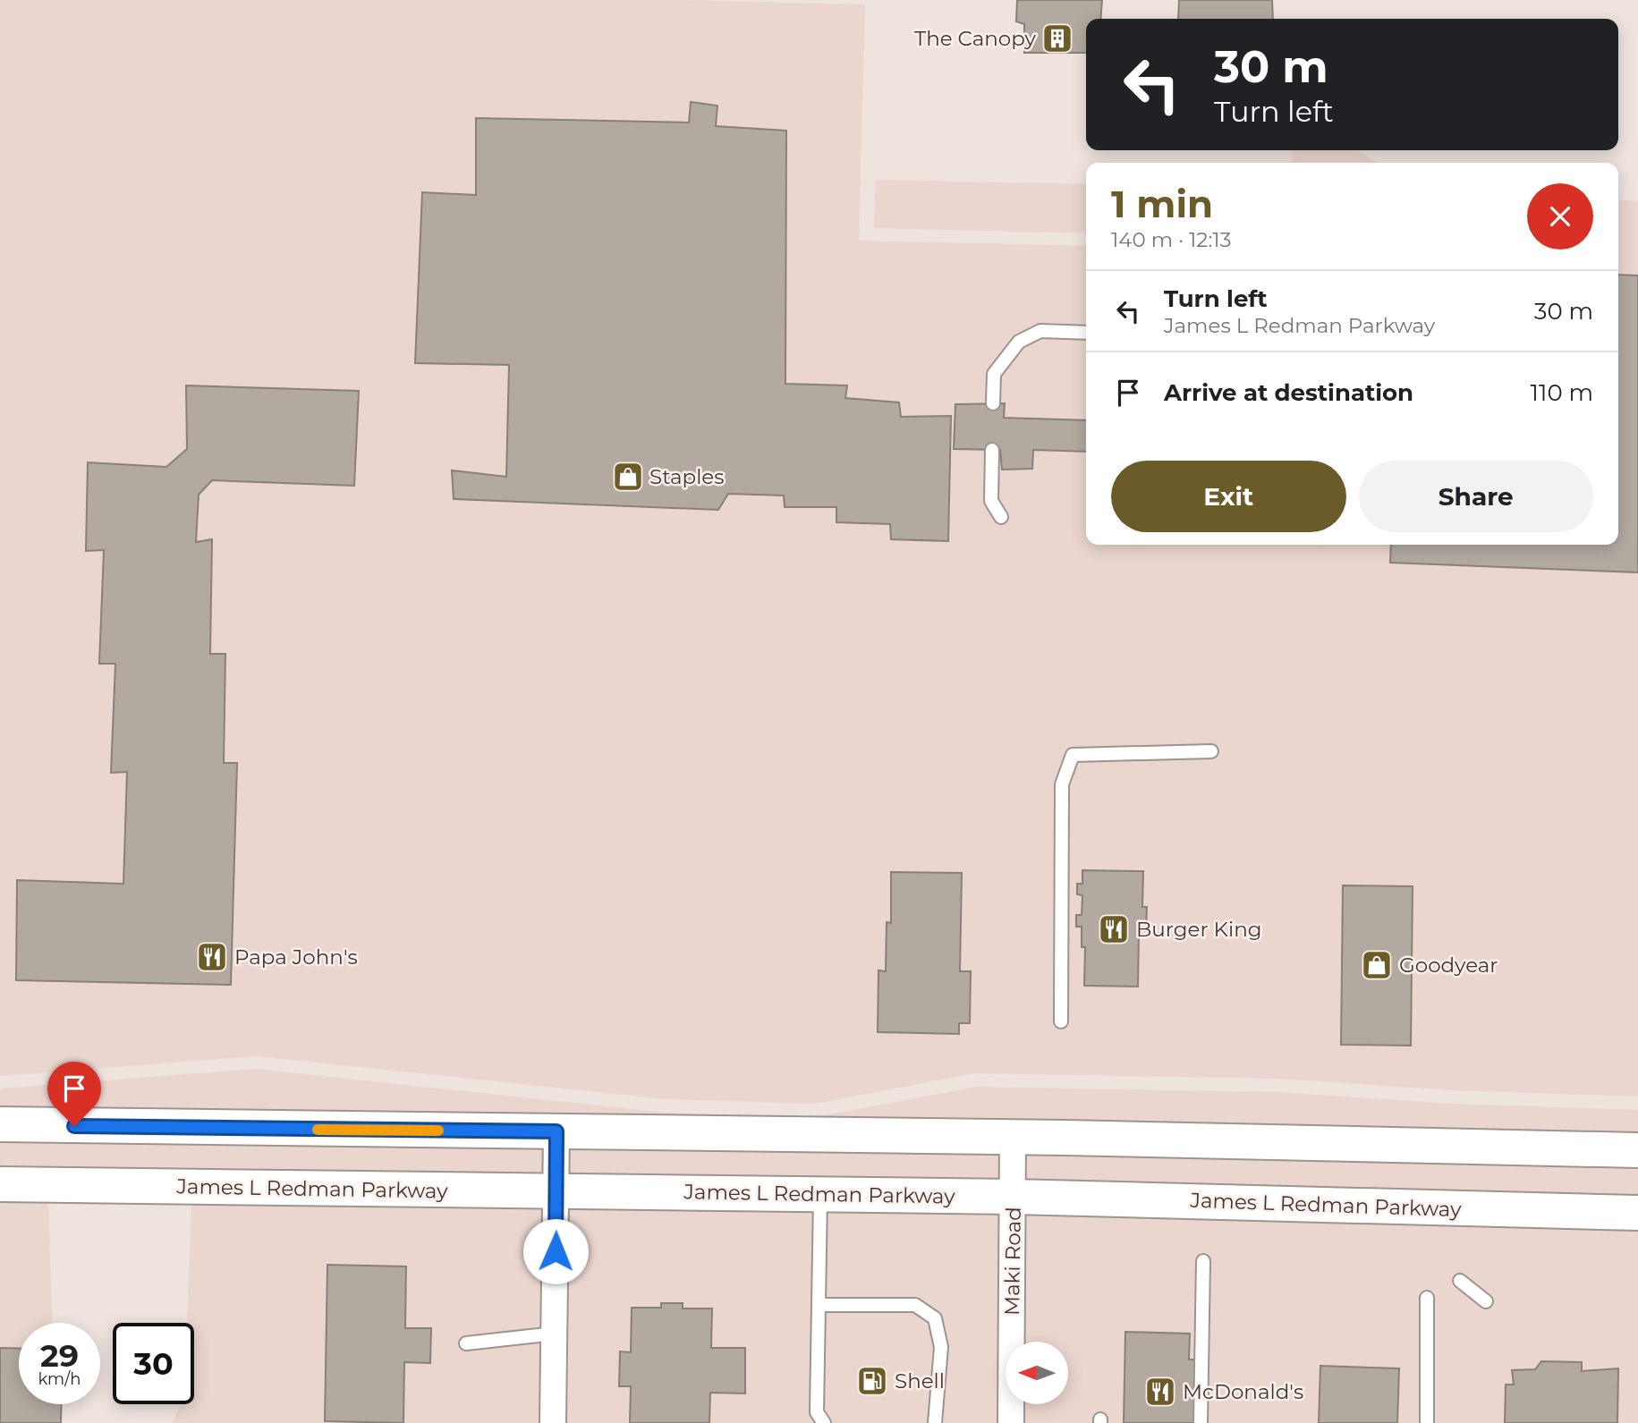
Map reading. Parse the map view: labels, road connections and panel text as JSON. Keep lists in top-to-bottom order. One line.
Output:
{"streets":{"main road":["James L Redman Parkway"],"street":["Maki Road"]},"crossings":[["James L Redman Parkway","Maki Road"]],"places":{"building":["The Canopy"],"shop":["Staples","Goodyear"],"restaurant":["Burger King","Papa John's","McDonald's"],"fuel station":["Shell"]},"north":"left","page":{"turn":["30 m","Turn left"],"heading":["1 min","140 m · 12:13"],"list":[{"name":"Turn left","note":"James L Redman Parkway","value":"30 m"},{"name":"Arrive at destination","value":"110 m"}],"buttons":["Exit","Share"],"speed":"29 km/h","limit":"30"}}
